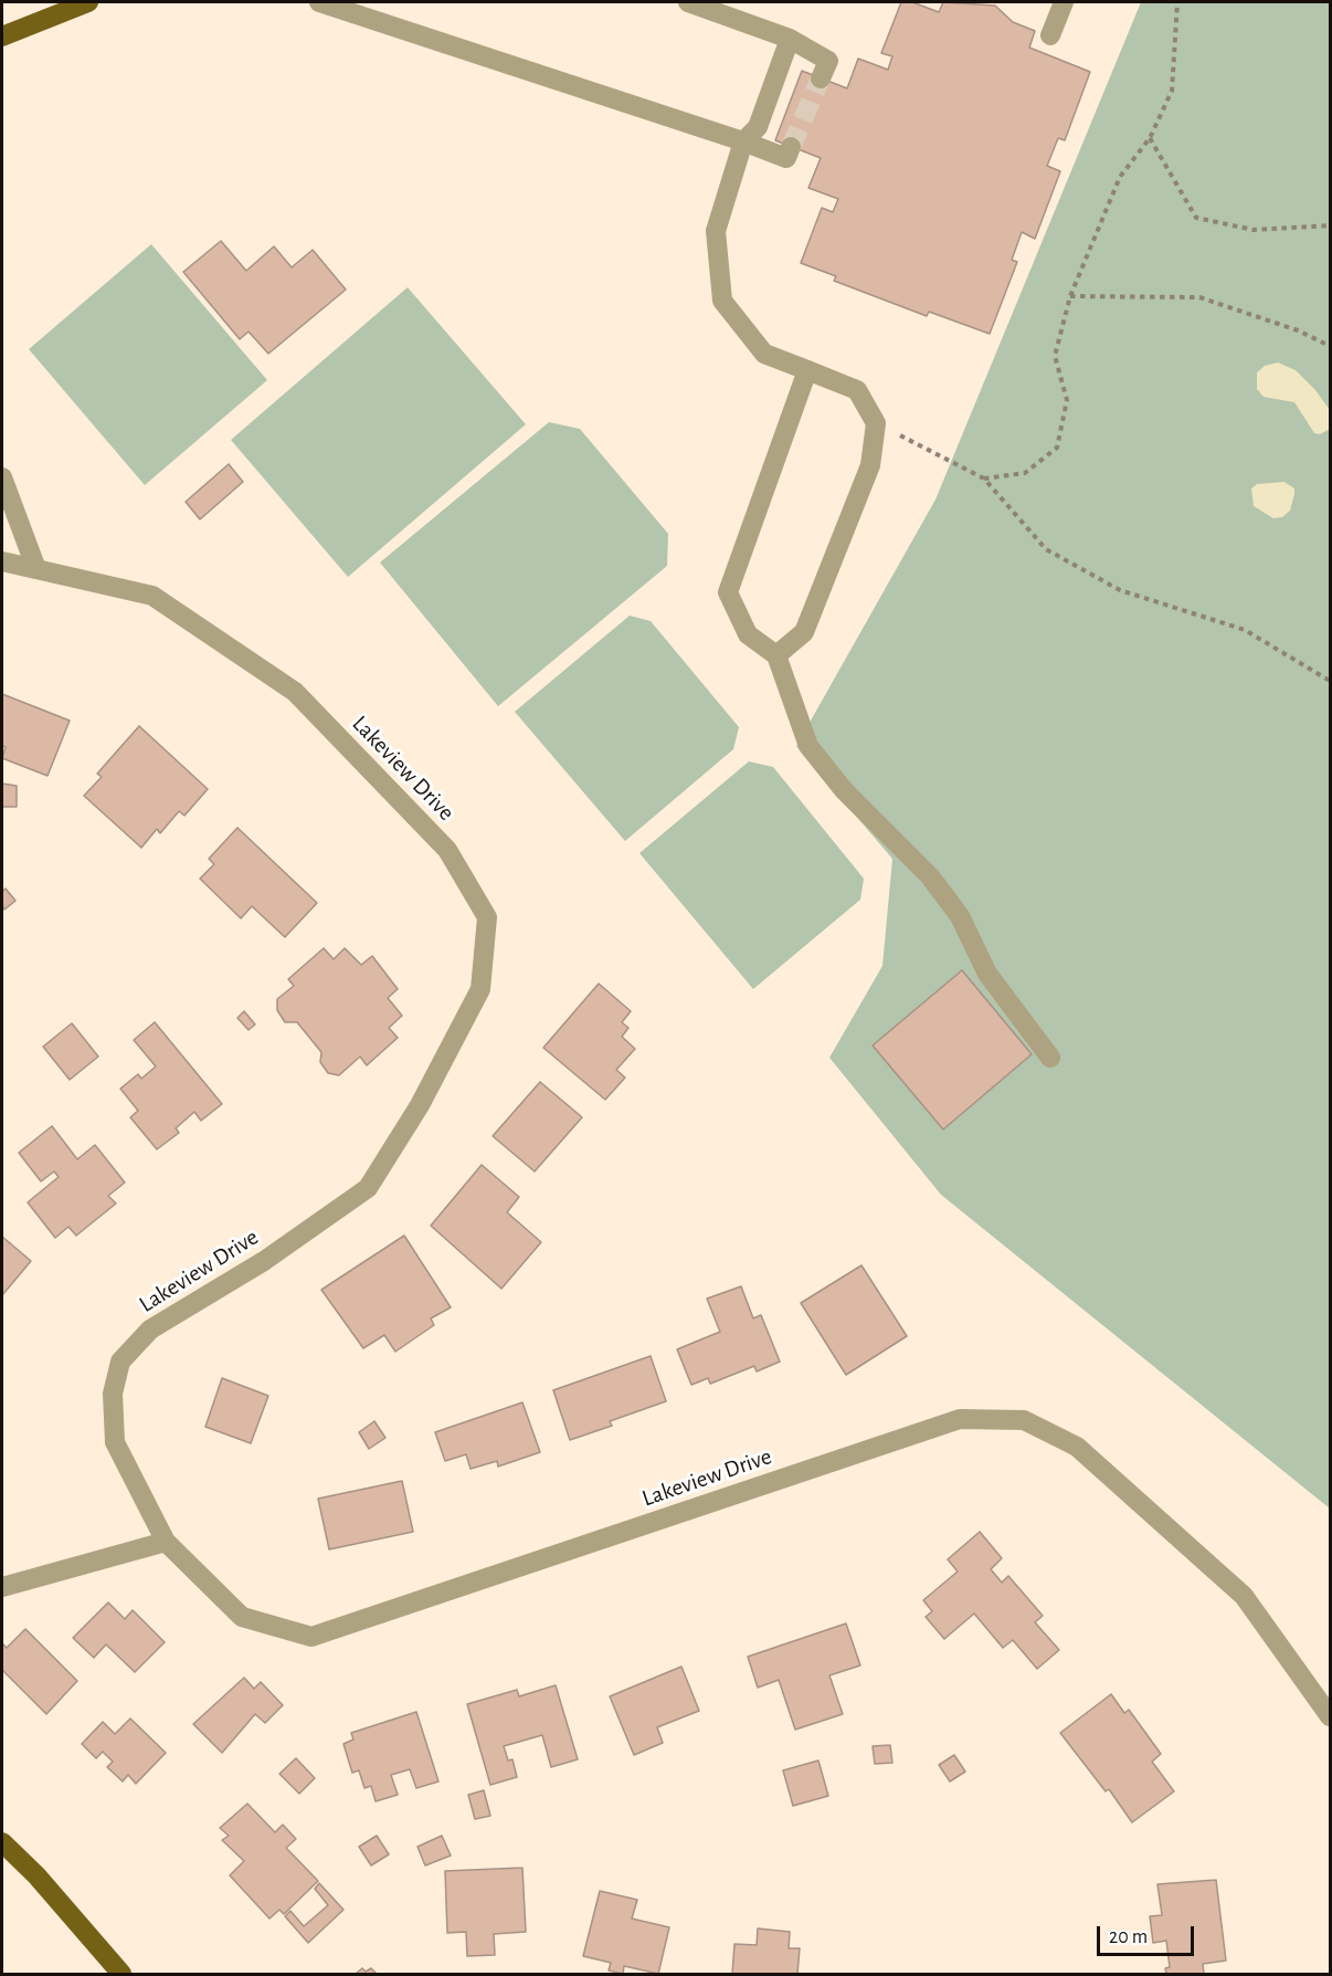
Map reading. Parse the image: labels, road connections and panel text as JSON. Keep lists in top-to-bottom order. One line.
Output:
{"streets":{"street":["Lakeview Drive"]},"scale_bar":"20 m"}
